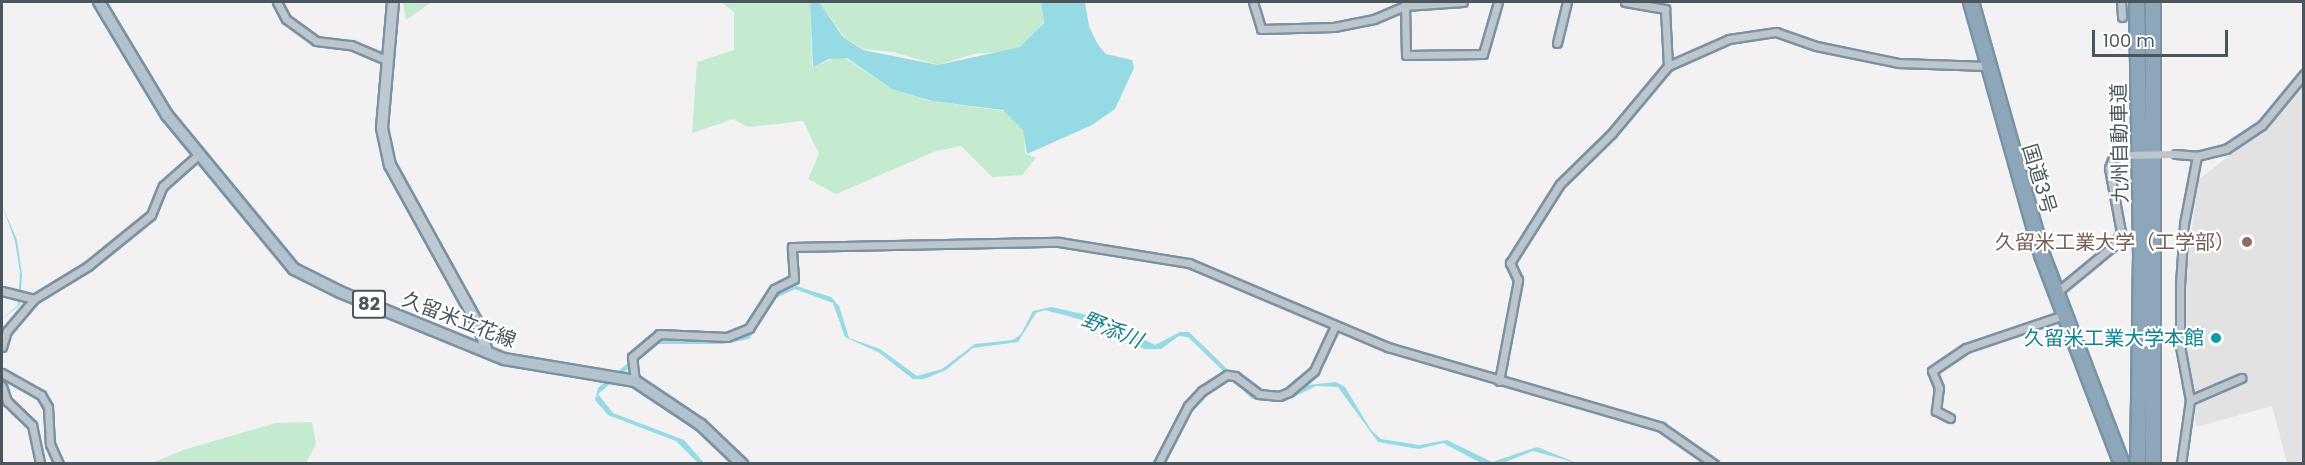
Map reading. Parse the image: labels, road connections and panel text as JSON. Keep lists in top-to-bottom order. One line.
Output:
{"streets":{"highway":["九州自動車道","国道3号"],"main road":["82","久留米立花線"]},"water":["野添川"],"places":["久留米工業大学（工学部）","久留米工業大学本館"],"scale_bar":"100 m"}
